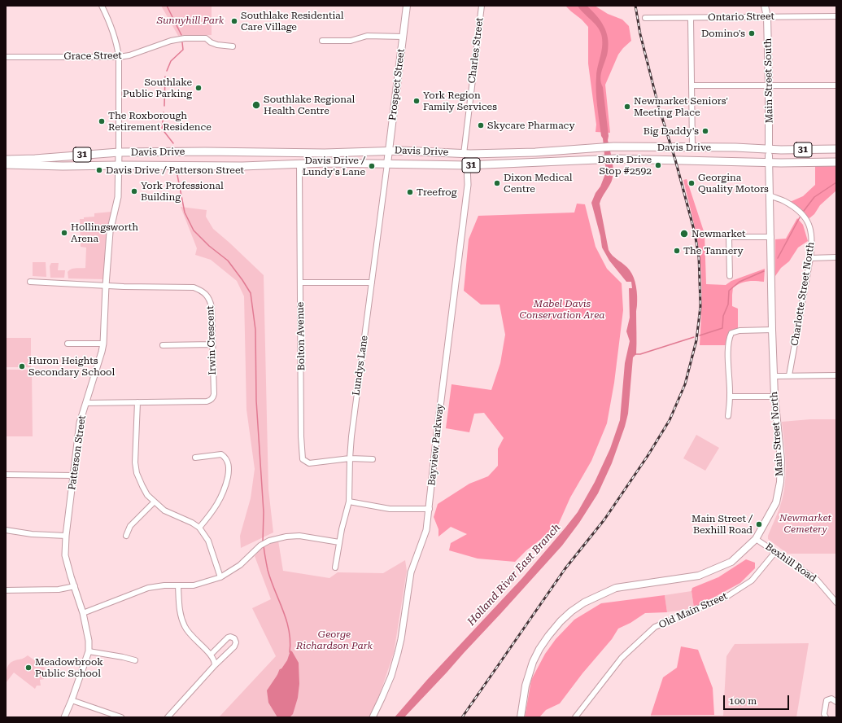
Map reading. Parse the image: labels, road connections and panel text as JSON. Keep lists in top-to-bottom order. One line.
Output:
{"streets":{"main road":["Main Street South","Prospect Street","Davis Drive","31","Main Street North"],"street":["Ontario Street","Charles Street","Grace Street","Charlotte Street North","Bolton Avenue","Irwin Crescent","Lundys Lane","Bayview Parkway","Patterson Street","Bexhill Road","Old Main Street"]},"crossings":[["Ontario Street","Main Street South"],["Charles Street","Davis Drive"],["Main Street South","Davis Drive"],["Main Street South","Main Street North"],["Prospect Street","Davis Drive"],["Prospect Street","Lundys Lane"],["Davis Drive","Bolton Avenue"],["Davis Drive","Lundys Lane"],["Davis Drive","Main Street North"],["Davis Drive","Bayview Parkway"],["Davis Drive","Patterson Street"],["Charlotte Street North","Main Street North"],["Bolton Avenue","Lundys Lane"],["Irwin Crescent","Patterson Street"],["Main Street North","Bexhill Road"],["Bexhill Road","Old Main Street"]],"water":["Holland River East Branch"],"parks":["Sunnyhill Park","Mabel Davis Conservation Area","Newmarket Cemetery","George Richardson Park"],"places":["Southlake Residential Care Village","Domino's","Southlake Public Parking","York Region Family Services","Southlake Regional Health Centre","Newmarket Seniors' Meeting Place","The Roxborough Retirement Residence","Skycare Pharmacy","Big Daddy's","Davis Drive Stop #2592","Davis Drive / Lundy's Lane","Davis Drive / Patterson Street","Dixon Medical Centre","Georgina Quality Motors","York Professional Building","Treefrog","Hollingsworth Arena","Newmarket","The Tannery","Huron Heights Secondary School","Main Street / Bexhill Road","Meadowbrook Public School"],"scale_bar":"100 m"}
